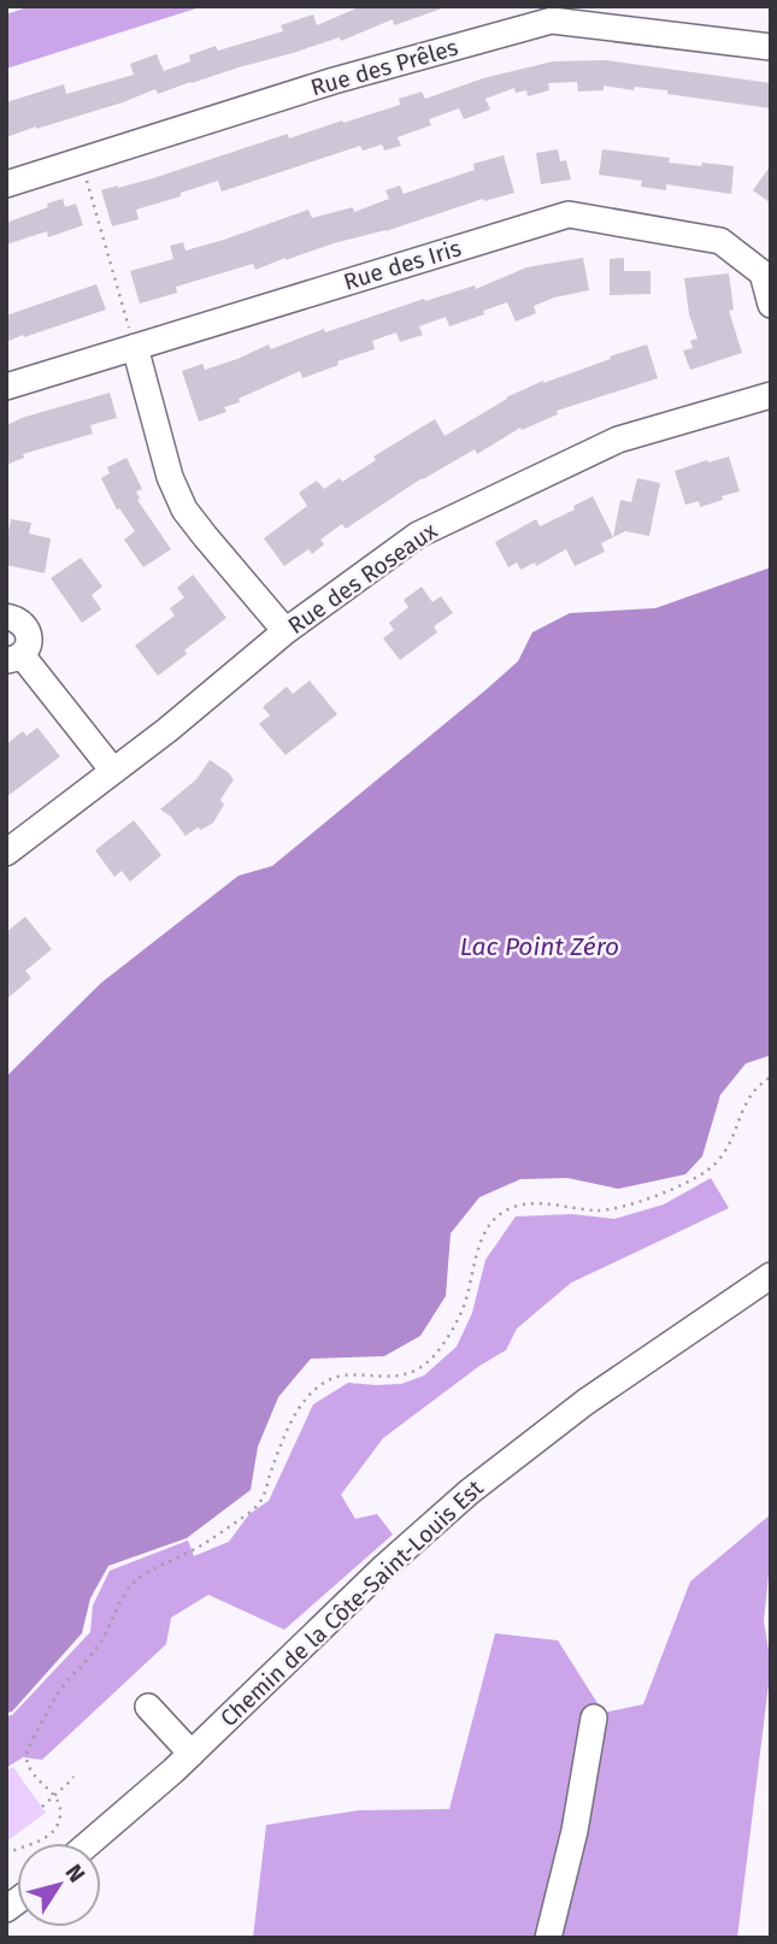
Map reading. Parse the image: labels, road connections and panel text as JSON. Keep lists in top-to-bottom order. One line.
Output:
{"streets":{"street":["Rue des Prêles","Rue des Iris","Rue des Roseaux","Chemin de la Côte-Saint-Louis Est"]},"water":["Lac Point Zéro"],"north":"top right"}
